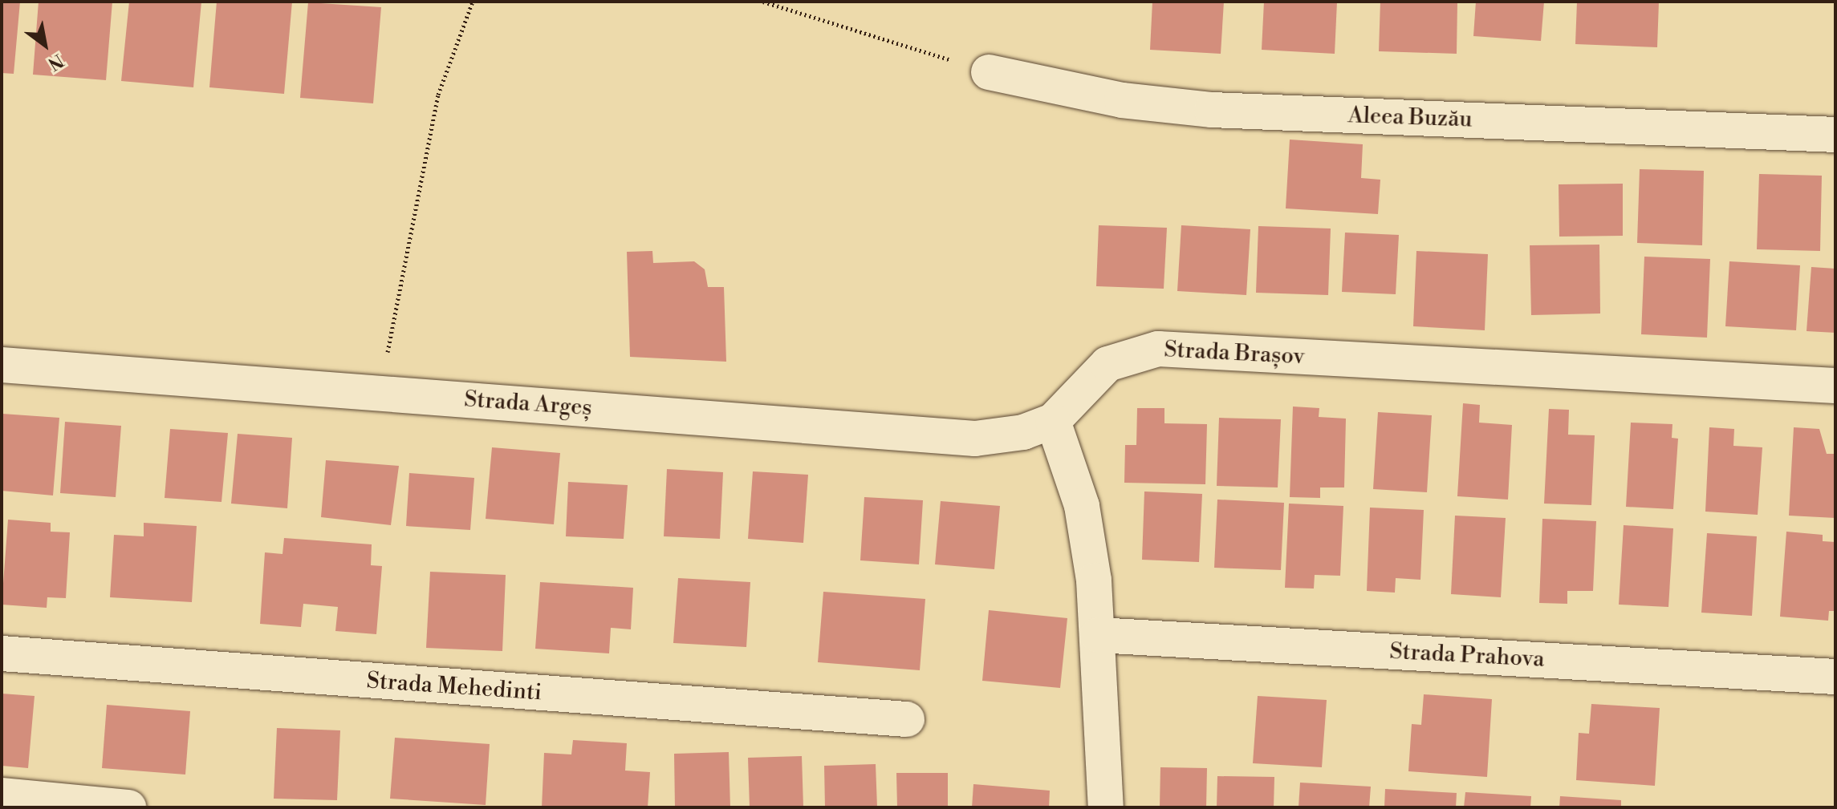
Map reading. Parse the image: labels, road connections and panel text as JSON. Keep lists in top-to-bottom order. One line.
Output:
{"streets":{"street":["Aleea Buzău","Strada Brașov","Strada Argeș","Strada Prahova","Strada Mehedinti"]},"crossings":[["Strada Brașov","Strada Argeș"]],"north":"bottom right"}
